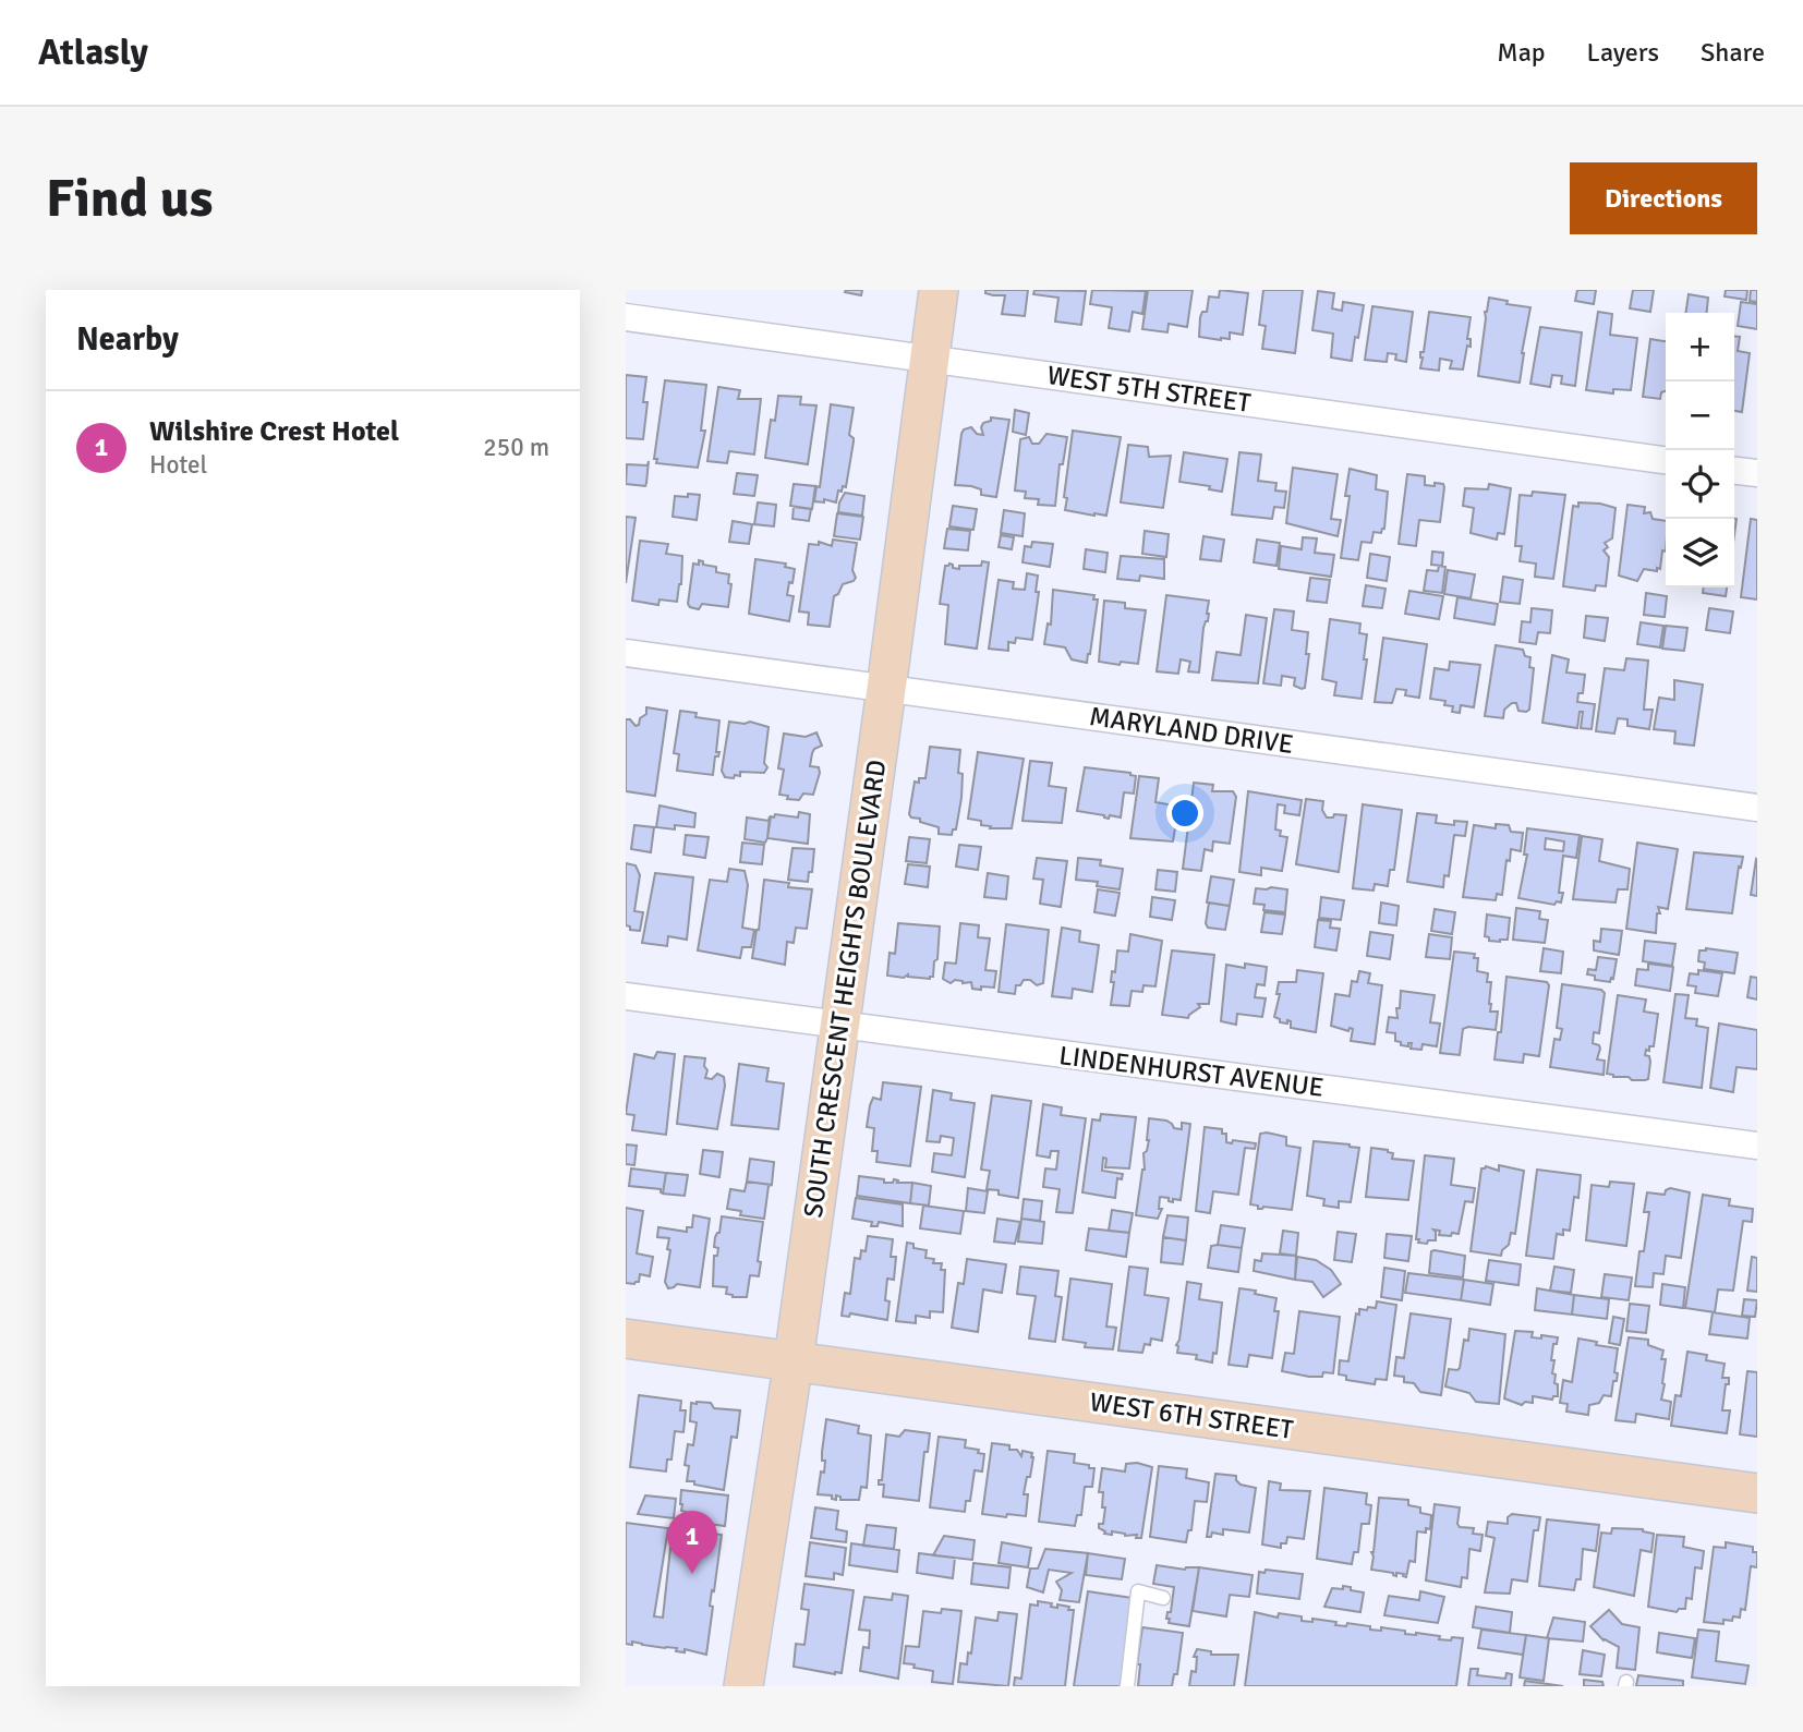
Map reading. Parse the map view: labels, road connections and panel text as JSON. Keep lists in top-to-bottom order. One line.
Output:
{"streets":{"street":["WEST 5TH STREET","MARYLAND DRIVE","SOUTH CRESCENT HEIGHTS BOULEVARD","LINDENHURST AVENUE","WEST 6TH STREET"]},"crossings":[["WEST 5TH STREET","SOUTH CRESCENT HEIGHTS BOULEVARD"],["MARYLAND DRIVE","SOUTH CRESCENT HEIGHTS BOULEVARD"],["SOUTH CRESCENT HEIGHTS BOULEVARD","LINDENHURST AVENUE"],["SOUTH CRESCENT HEIGHTS BOULEVARD","WEST 6TH STREET"]],"page":{"header":"Atlasly","nav":["Map","Layers","Share"],"buttons":"Directions","title":"Find us","heading":"Nearby","map_buttons":["+","−"],"list":[{"mark":"1","name":"Wilshire Crest Hotel","note":"Hotel","value":"250 m"}],"pins":"1"}}
